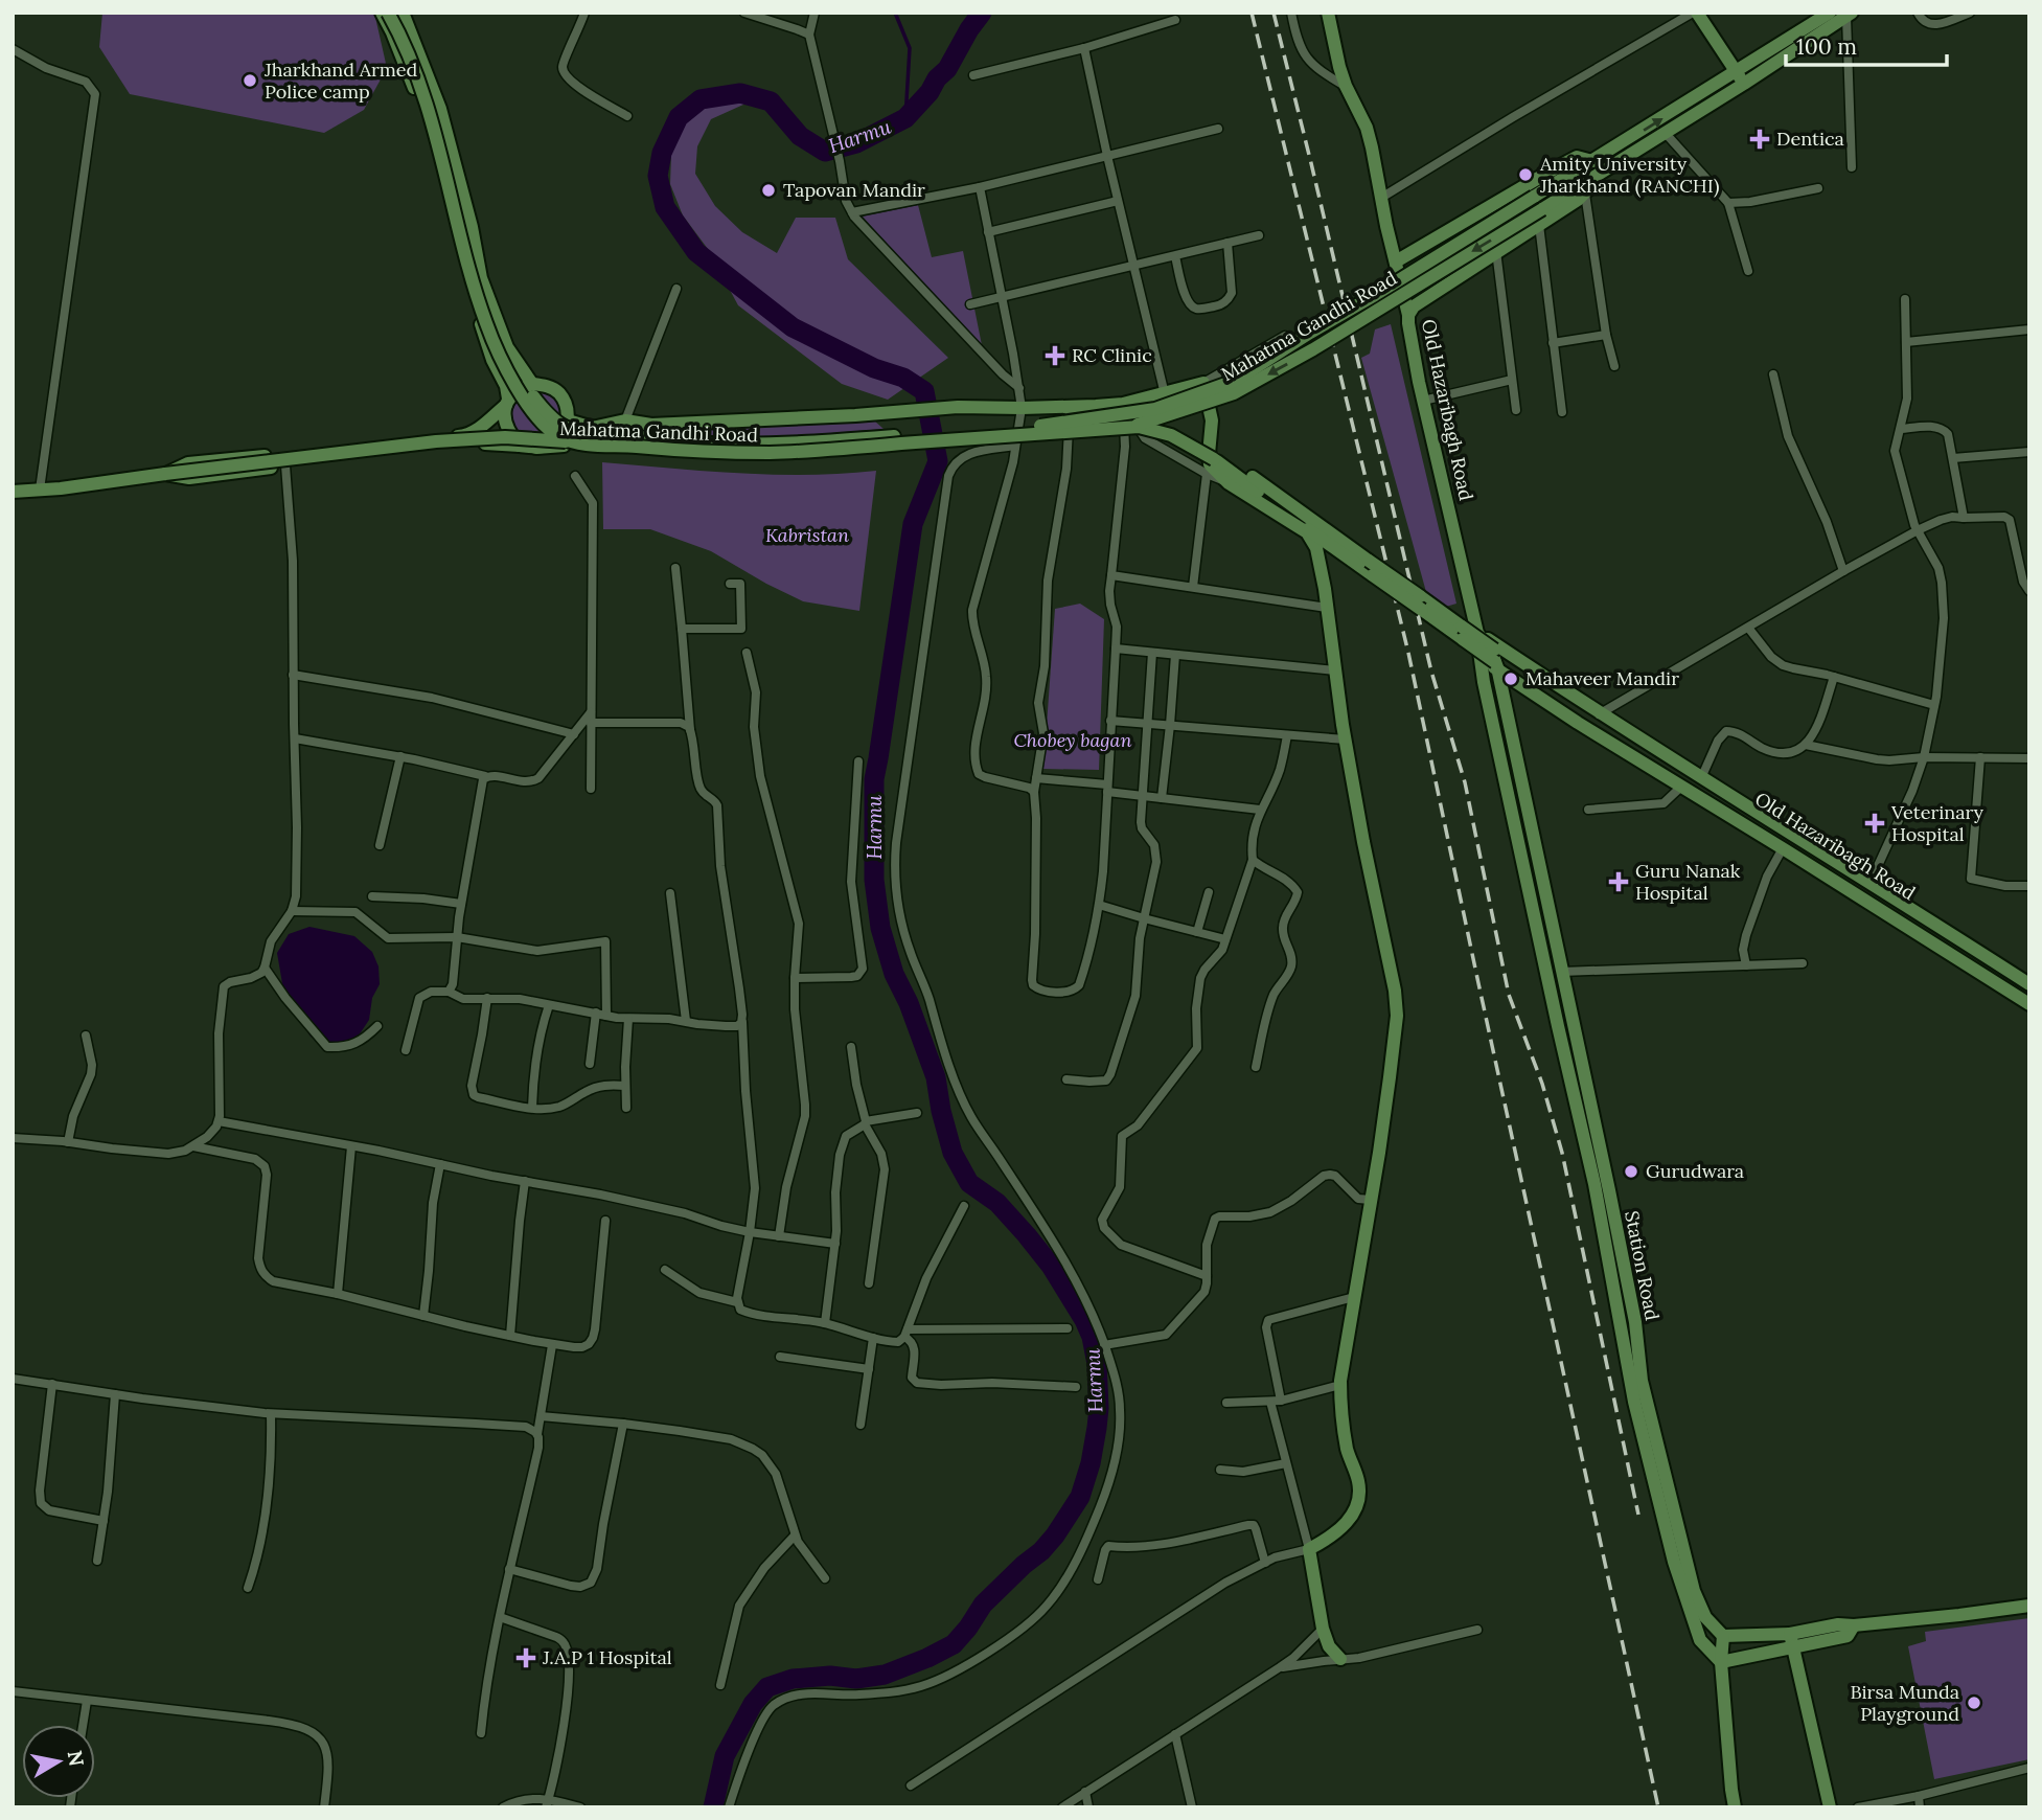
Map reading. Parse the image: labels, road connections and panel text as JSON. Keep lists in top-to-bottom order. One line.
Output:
{"streets":{"main road":["Mahatma Gandhi Road","Old Hazaribagh Road","Station Road"]},"crossings":[["Mahatma Gandhi Road","Old Hazaribagh Road"],["Old Hazaribagh Road","Station Road"]],"water":["Harmu"],"parks":["Kabristan","Chobey bagan"],"places":{"other":["Jharkhand Armed Police camp","Amity University Jharkhand (RANCHI)","Tapovan Mandir","Mahaveer Mandir","Gurudwara","Birsa Munda Playground"],"health":["Dentica","RC Clinic","Veterinary Hospital","Guru Nanak Hospital","J.A.P 1 Hospital"]},"scale_bar":"100 m","north":"right"}
